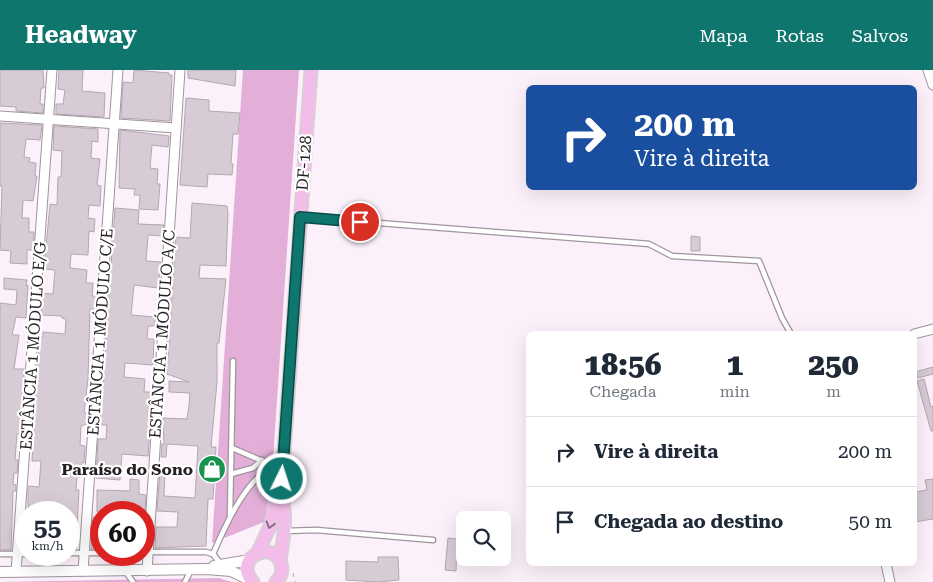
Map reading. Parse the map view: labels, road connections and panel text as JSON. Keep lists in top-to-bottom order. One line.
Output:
{"streets":{"main road":["DF-128"],"street":["ESTÂNCIA 1 MÓDULO C/E","ESTÂNCIA 1 MÓDULO A/C","ESTÂNCIA 1 MÓDULO E/G"]},"places":{"shop":["Paraíso do Sono"]},"page":{"header":"Headway","nav":["Mapa","Rotas","Salvos"],"turn":["200 m","Vire à direita"],"eta":["18:56","Chegada","1","min","250","m"],"list":[{"name":"Vire à direita","value":"200 m"},{"name":"Chegada ao destino","value":"50 m"}],"speed":"55 km/h","limit":"60"}}
